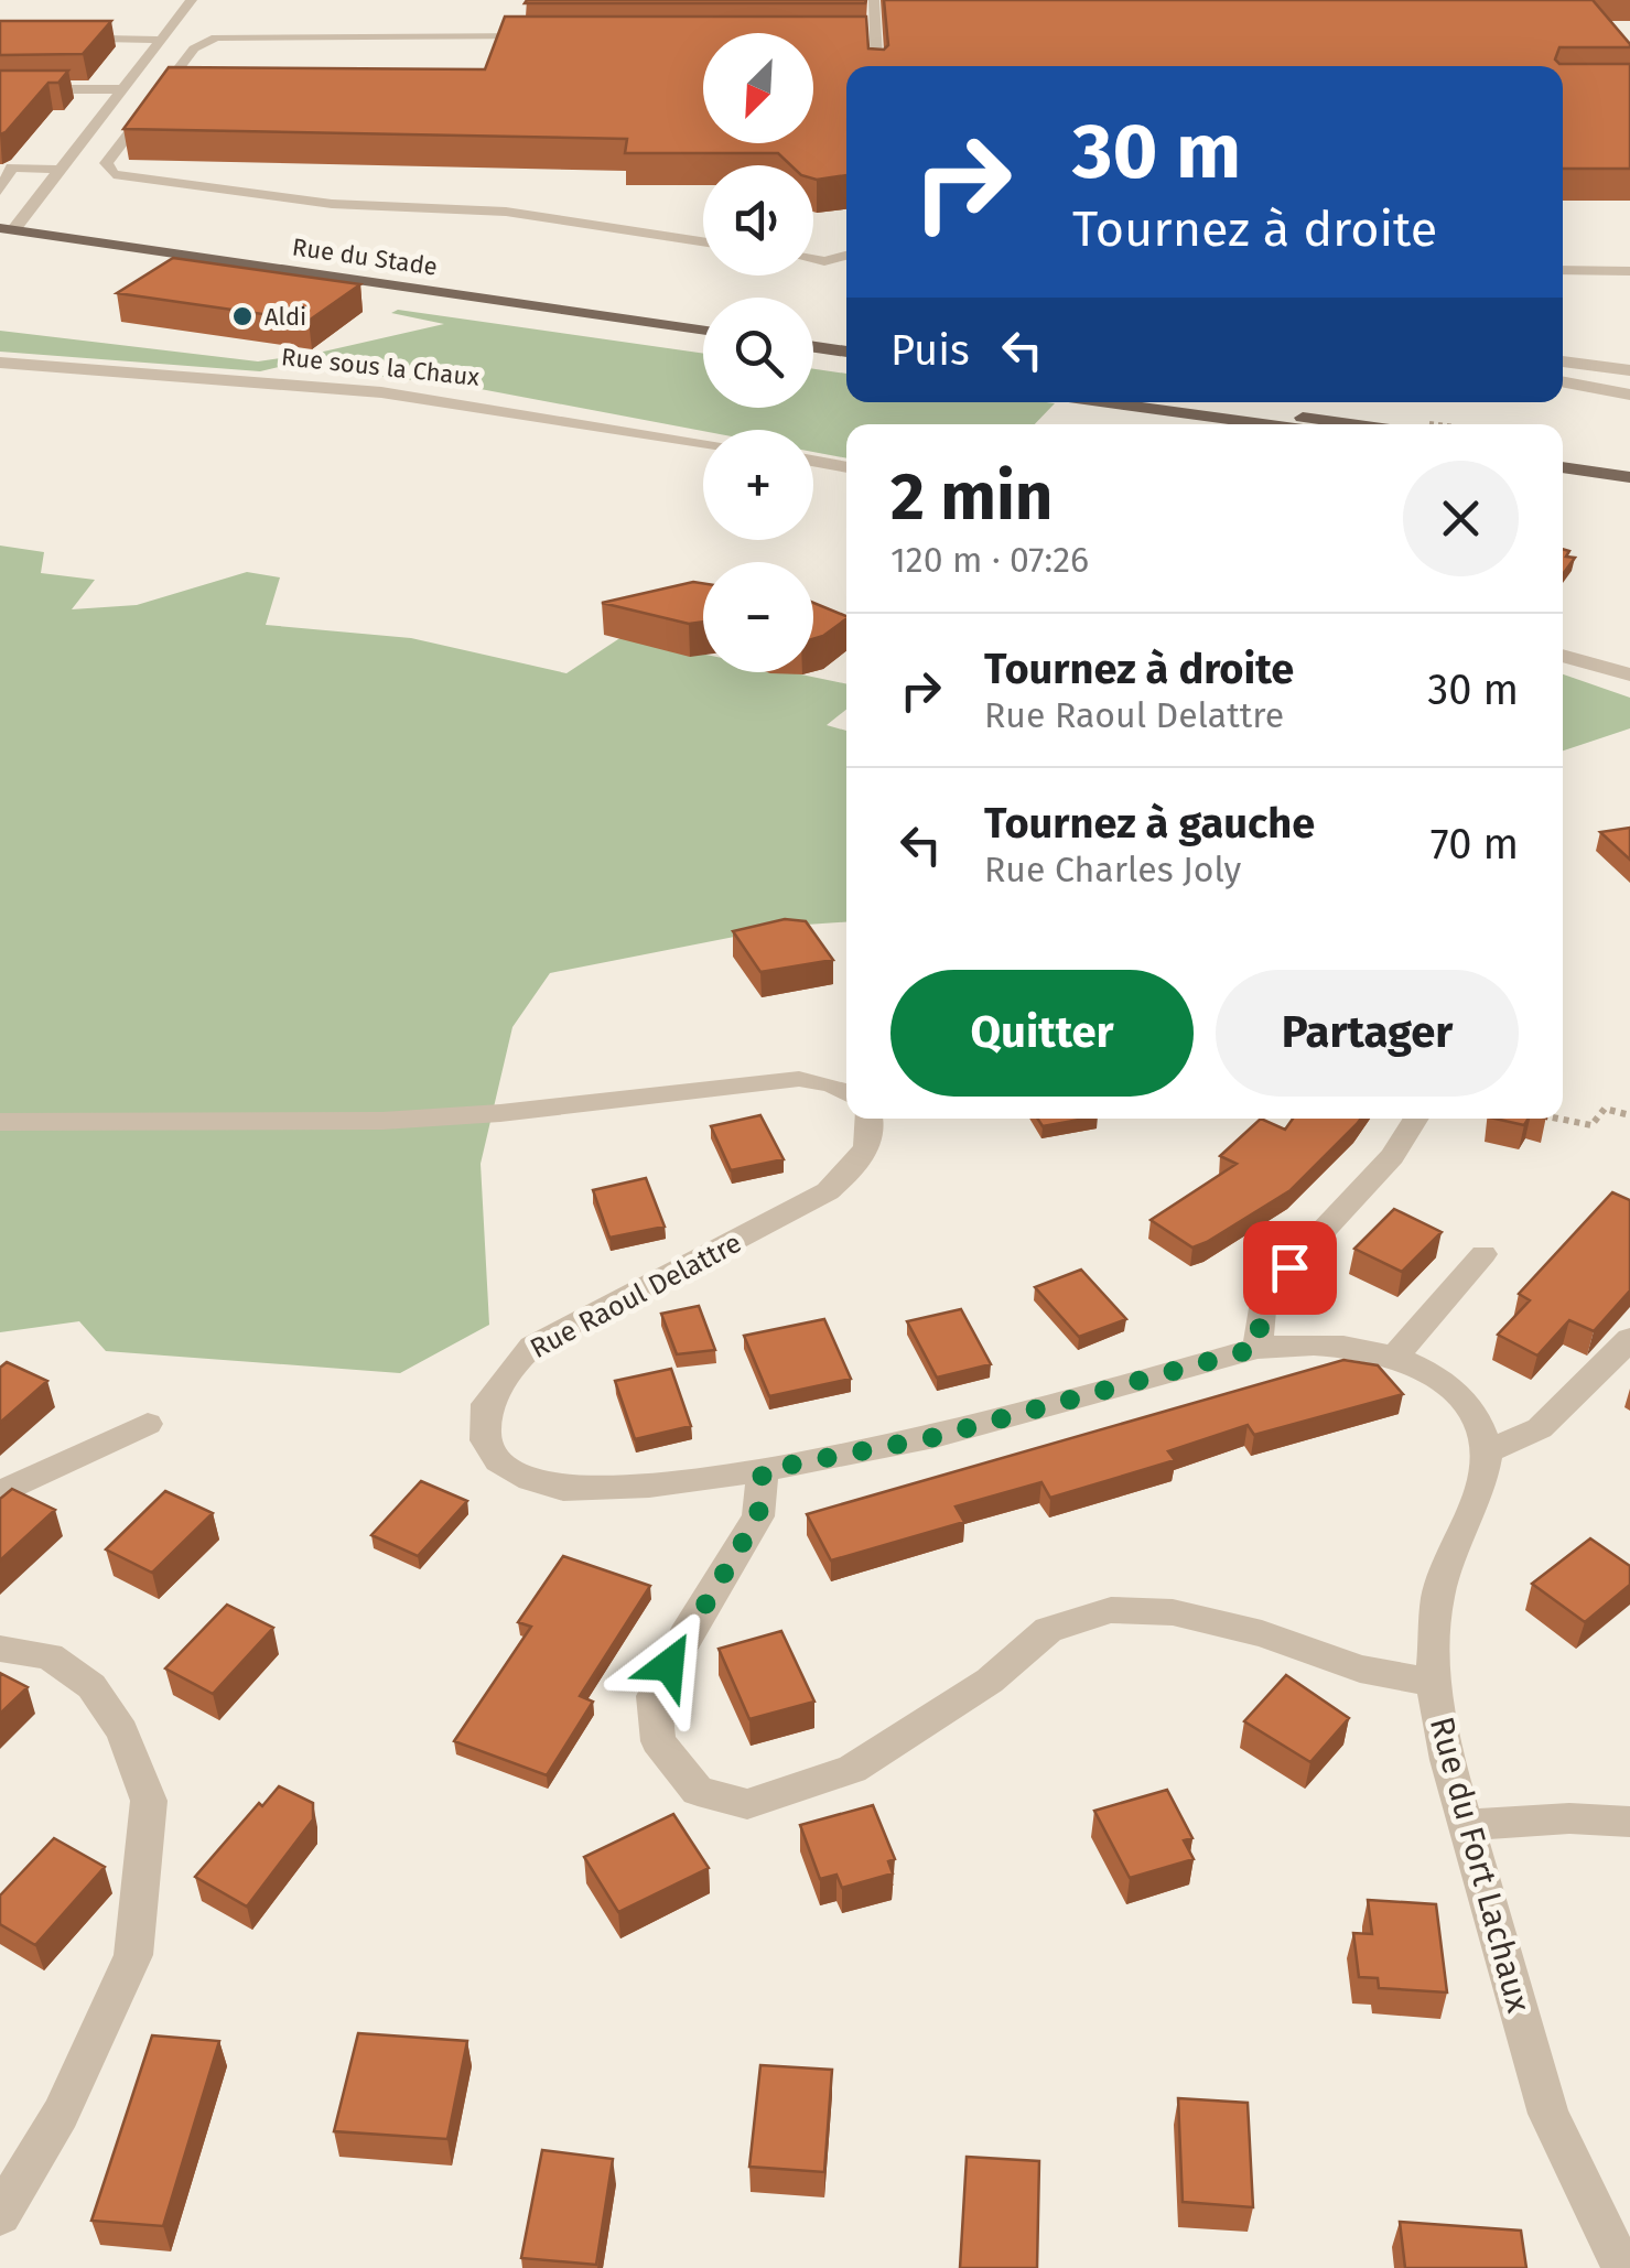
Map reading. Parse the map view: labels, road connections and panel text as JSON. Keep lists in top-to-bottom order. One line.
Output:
{"streets":{"main road":["Rue du Stade"],"street":["Rue sous la Chaux","Rue Raoul Delattre","Rue du Fort Lachaux"]},"crossings":[["Rue Raoul Delattre","Rue du Fort Lachaux"]],"places":["Aldi"],"north":"bottom left","page":{"map_buttons":["+","−"],"turn":["30 m","Tournez à droite"],"then":"Puis","heading":["2 min","120 m · 07:26"],"list":[{"name":"Tournez à droite","note":"Rue Raoul Delattre","value":"30 m"},{"name":"Tournez à gauche","note":"Rue Charles Joly","value":"70 m"}],"buttons":["Quitter","Partager"]}}
